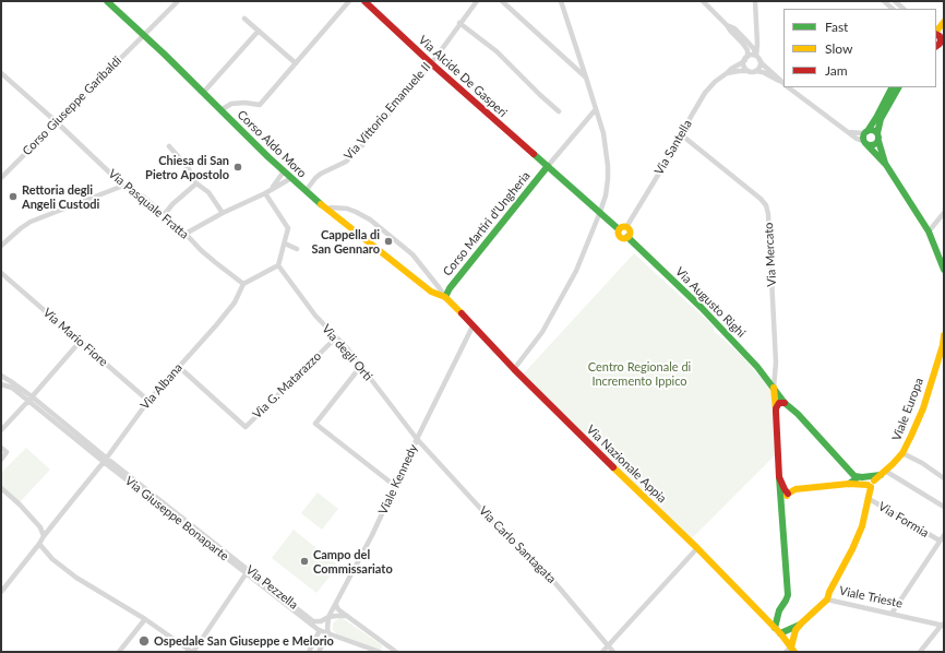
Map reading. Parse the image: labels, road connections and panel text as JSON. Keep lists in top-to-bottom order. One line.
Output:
{"streets":{"street":["Via Alcide De Gasperi","Corso Giuseppe Garibaldi","Via Vittorio Emanuele II","Corso Aldo Moro","Via Santella","Via Pasquale Fratta","Corso Martiri d'Ungheria","Via Mercato","Via Augusto Righi","Via Mario Fiore","Via degli Orti","Via G. Matarazzo","Via Albana","Viale Europa","Via Nazionale Appia","Viale Kennedy","Via Formia","Via Carlo Santagata","Via Pezzella","Viale Trieste"]},"crossings":[["Via Alcide De Gasperi","Via Vittorio Emanuele II"],["Via Alcide De Gasperi","Corso Martiri d'Ungheria"],["Corso Giuseppe Garibaldi","Corso Aldo Moro"],["Corso Giuseppe Garibaldi","Via Pasquale Fratta"],["Via Vittorio Emanuele II","Corso Aldo Moro"],["Corso Aldo Moro","Corso Martiri d'Ungheria"],["Corso Aldo Moro","Via Nazionale Appia"],["Via Santella","Via Mercato"],["Via Santella","Via Augusto Righi"],["Via Pasquale Fratta","Via Albana"],["Corso Martiri d'Ungheria","Via Nazionale Appia"],["Via Mercato","Via Augusto Righi"],["Via Mario Fiore","Via Albana"],["Via degli Orti","Via G. Matarazzo"],["Via degli Orti","Viale Kennedy"],["Via degli Orti","Via Carlo Santagata"],["Via G. Matarazzo","Via Albana"],["Via Albana","Via Pezzella"],["Via Nazionale Appia","Viale Kennedy"],["Via Nazionale Appia","Viale Trieste"],["Viale Kennedy","Via Carlo Santagata"],["Viale Kennedy","Via Pezzella"]],"parks":["Centro Regionale di Incremento Ippico"],"places":["Chiesa di San Pietro Apostolo","Rettoria degli Angeli Custodi","Cappella di San Gennaro","Campo del Commissariato","Ospedale San Giuseppe e Melorio"],"legend":["Fast","Slow","Jam"]}
